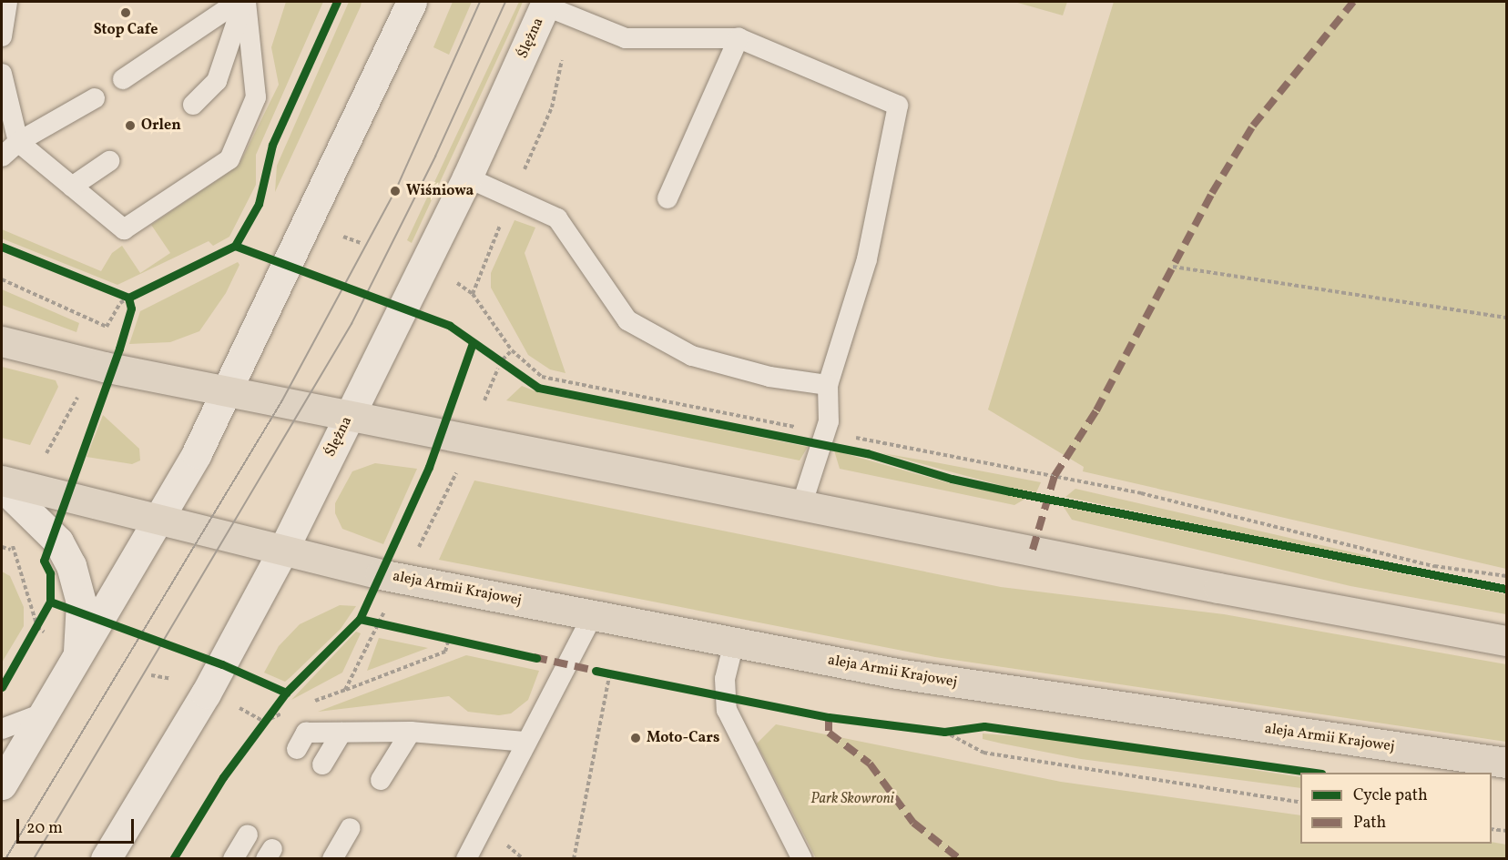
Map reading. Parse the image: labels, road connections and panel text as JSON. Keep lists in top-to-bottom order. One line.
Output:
{"streets":{"main road":["Ślężna","aleja Armii Krajowej"]},"crossings":[["Ślężna","aleja Armii Krajowej"]],"parks":["Park Skowroni"],"places":["Stop Cafe","Orlen","Wiśniowa","Moto-Cars"],"legend":["Cycle path","Path"],"scale_bar":"20 m"}
